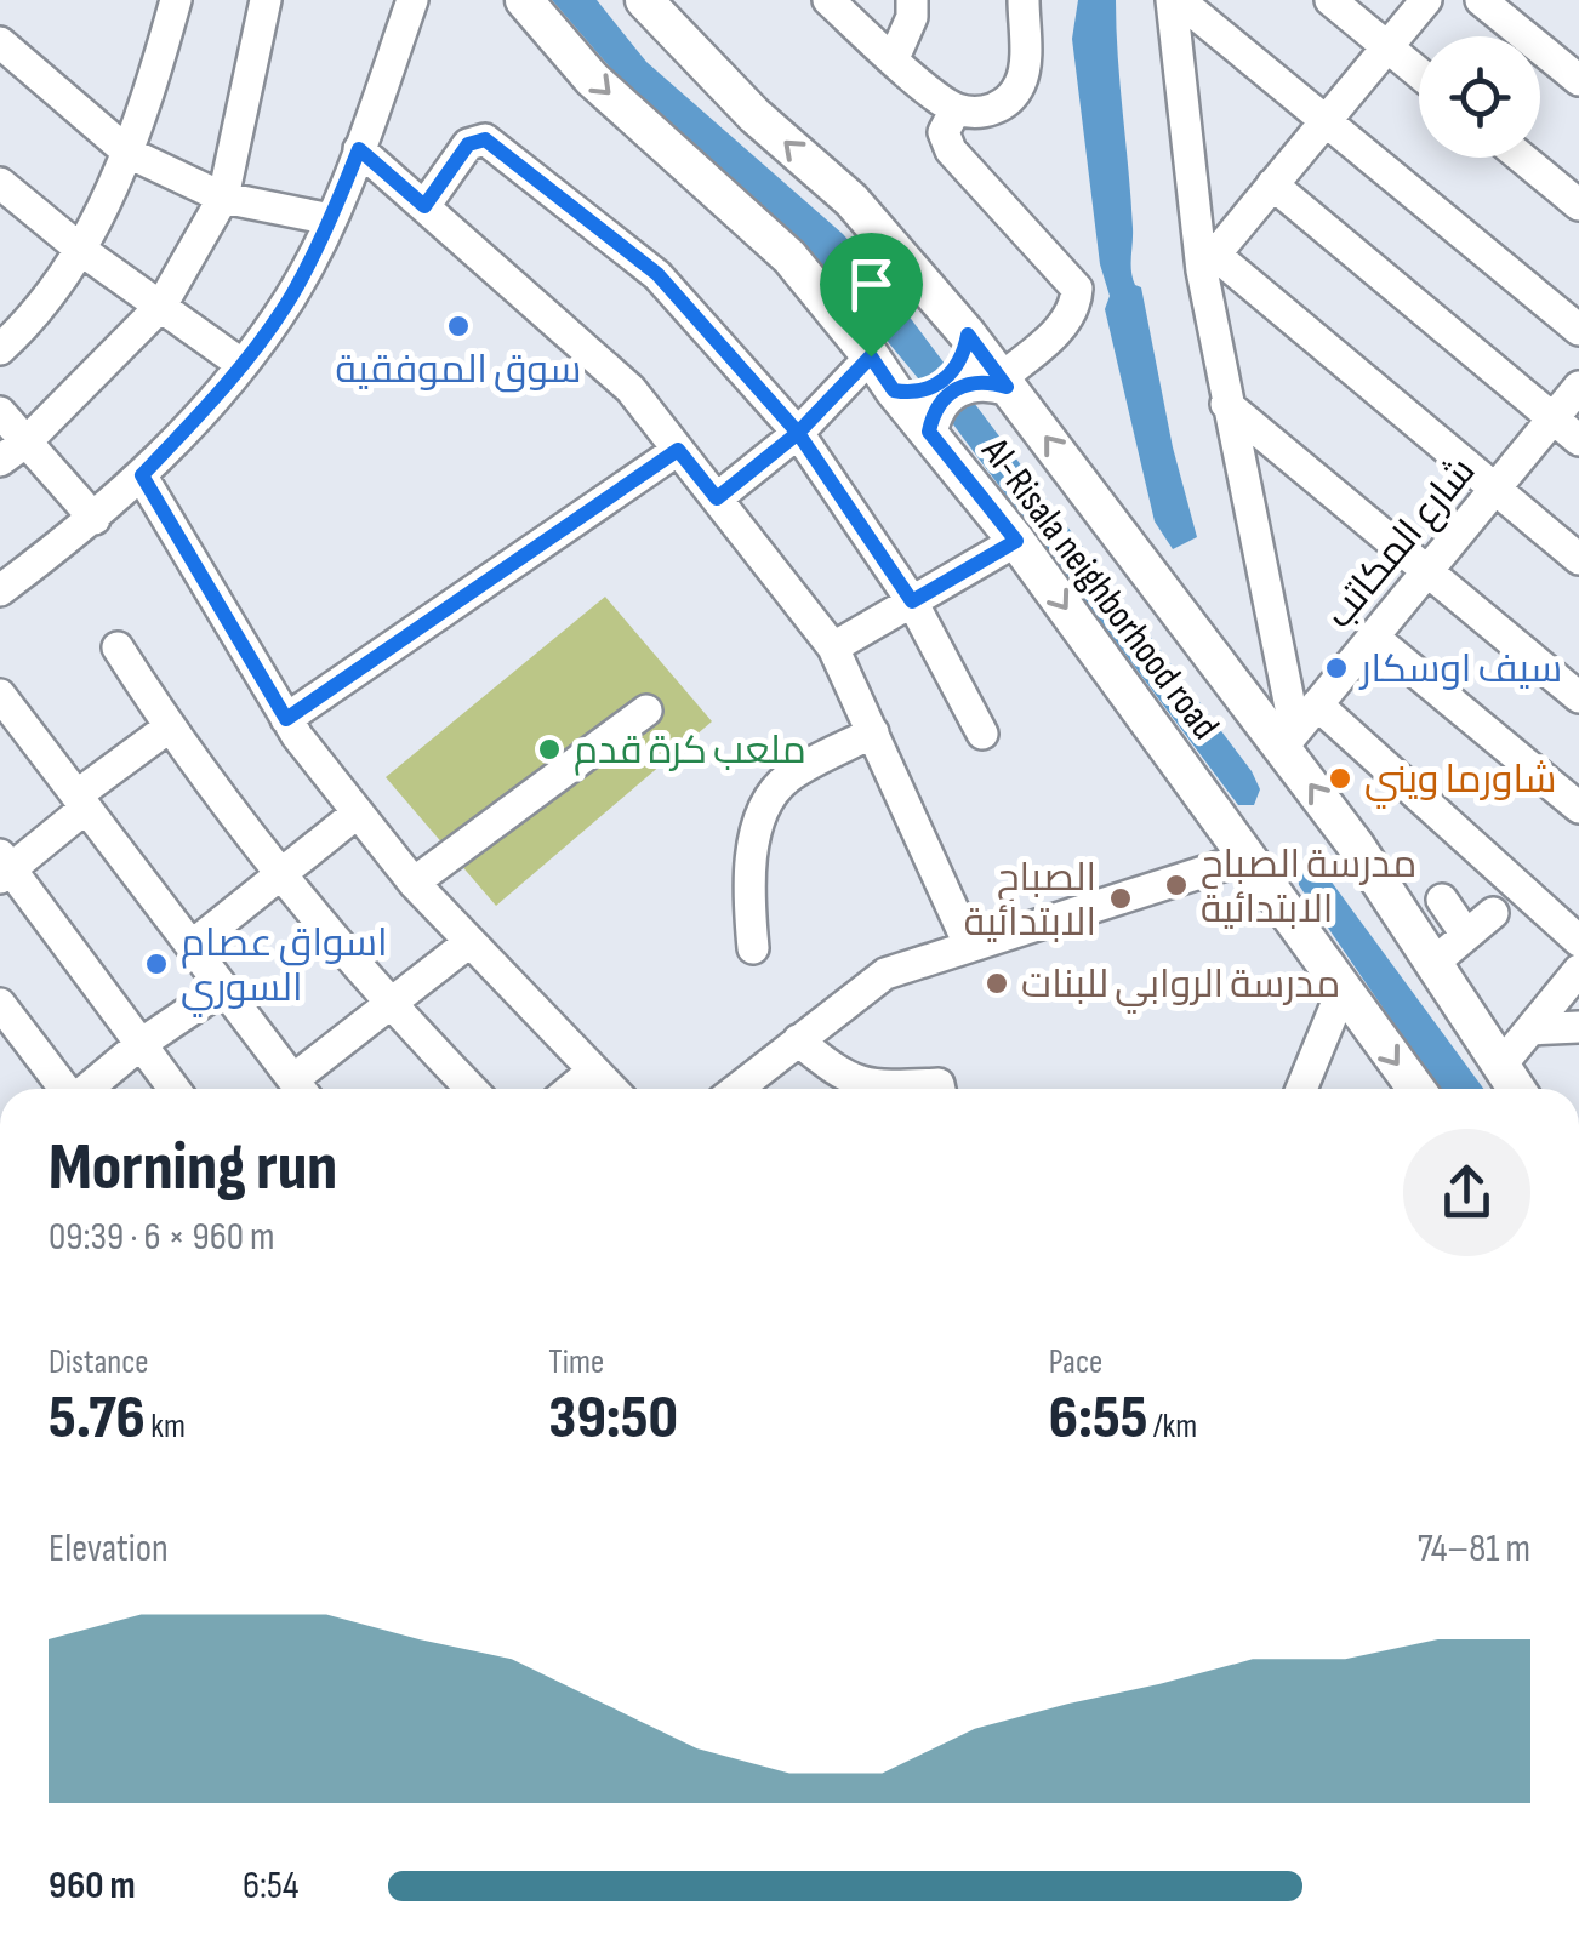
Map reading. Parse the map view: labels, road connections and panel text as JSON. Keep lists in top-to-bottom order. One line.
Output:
{"streets":{"main road":["Al-Risala neighborhood road"],"street":["شارع المكاتب"]},"crossings":[["شارع المكاتب","Al-Risala neighborhood road"]],"places":["سوق الموفقية","سيف اوسكار","ملعب كرة قدم","شاورما ويني","مدرسة الصباح الابتدائية","الصباح الابتدائية","اسواق عصام السوري","مدرسة الروابي للبنات"],"page":{"heading":["Morning run","09:39 · 6 × 960 m"],"stats":[["Distance","5.76 km"],["Time","39:50"],["Pace","6:55 /km"]],"chart":["Elevation","74–81 m"],"list":[{"name":"960 m","note":"6:54"}]}}
